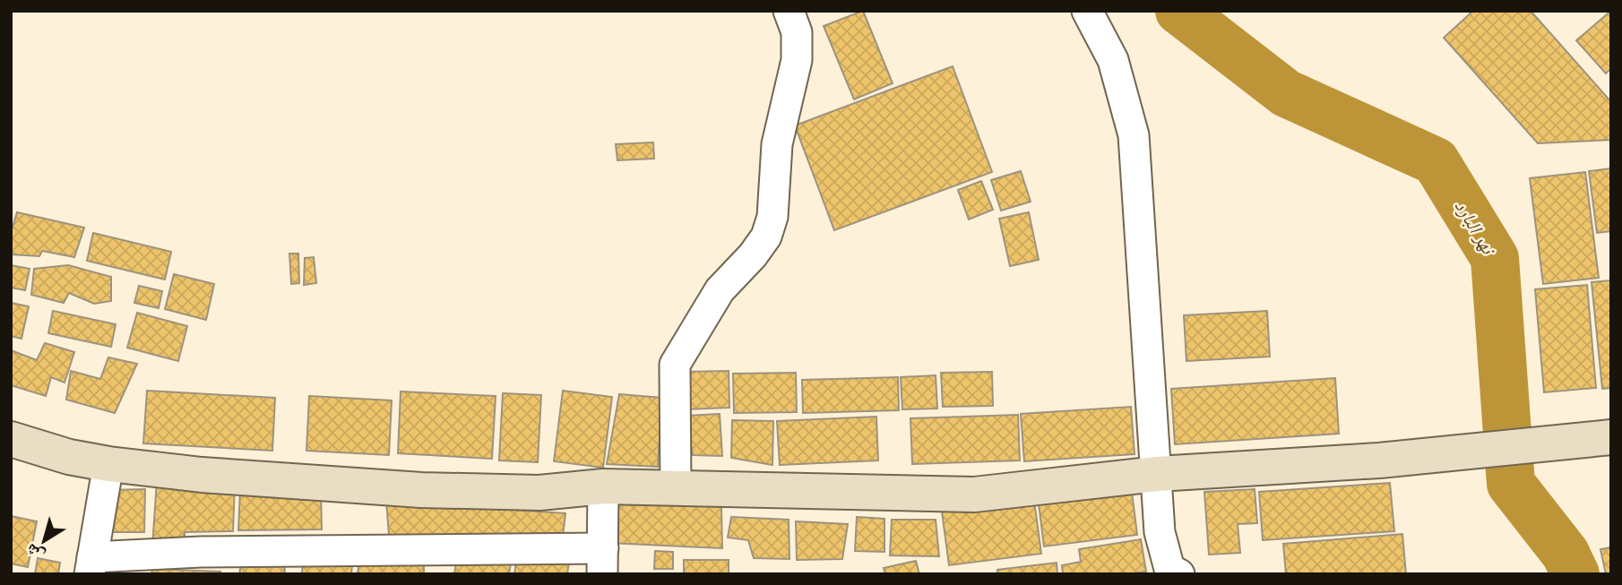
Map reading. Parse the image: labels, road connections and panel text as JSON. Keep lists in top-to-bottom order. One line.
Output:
{"water":["نهر البارد"],"north":"bottom left"}
